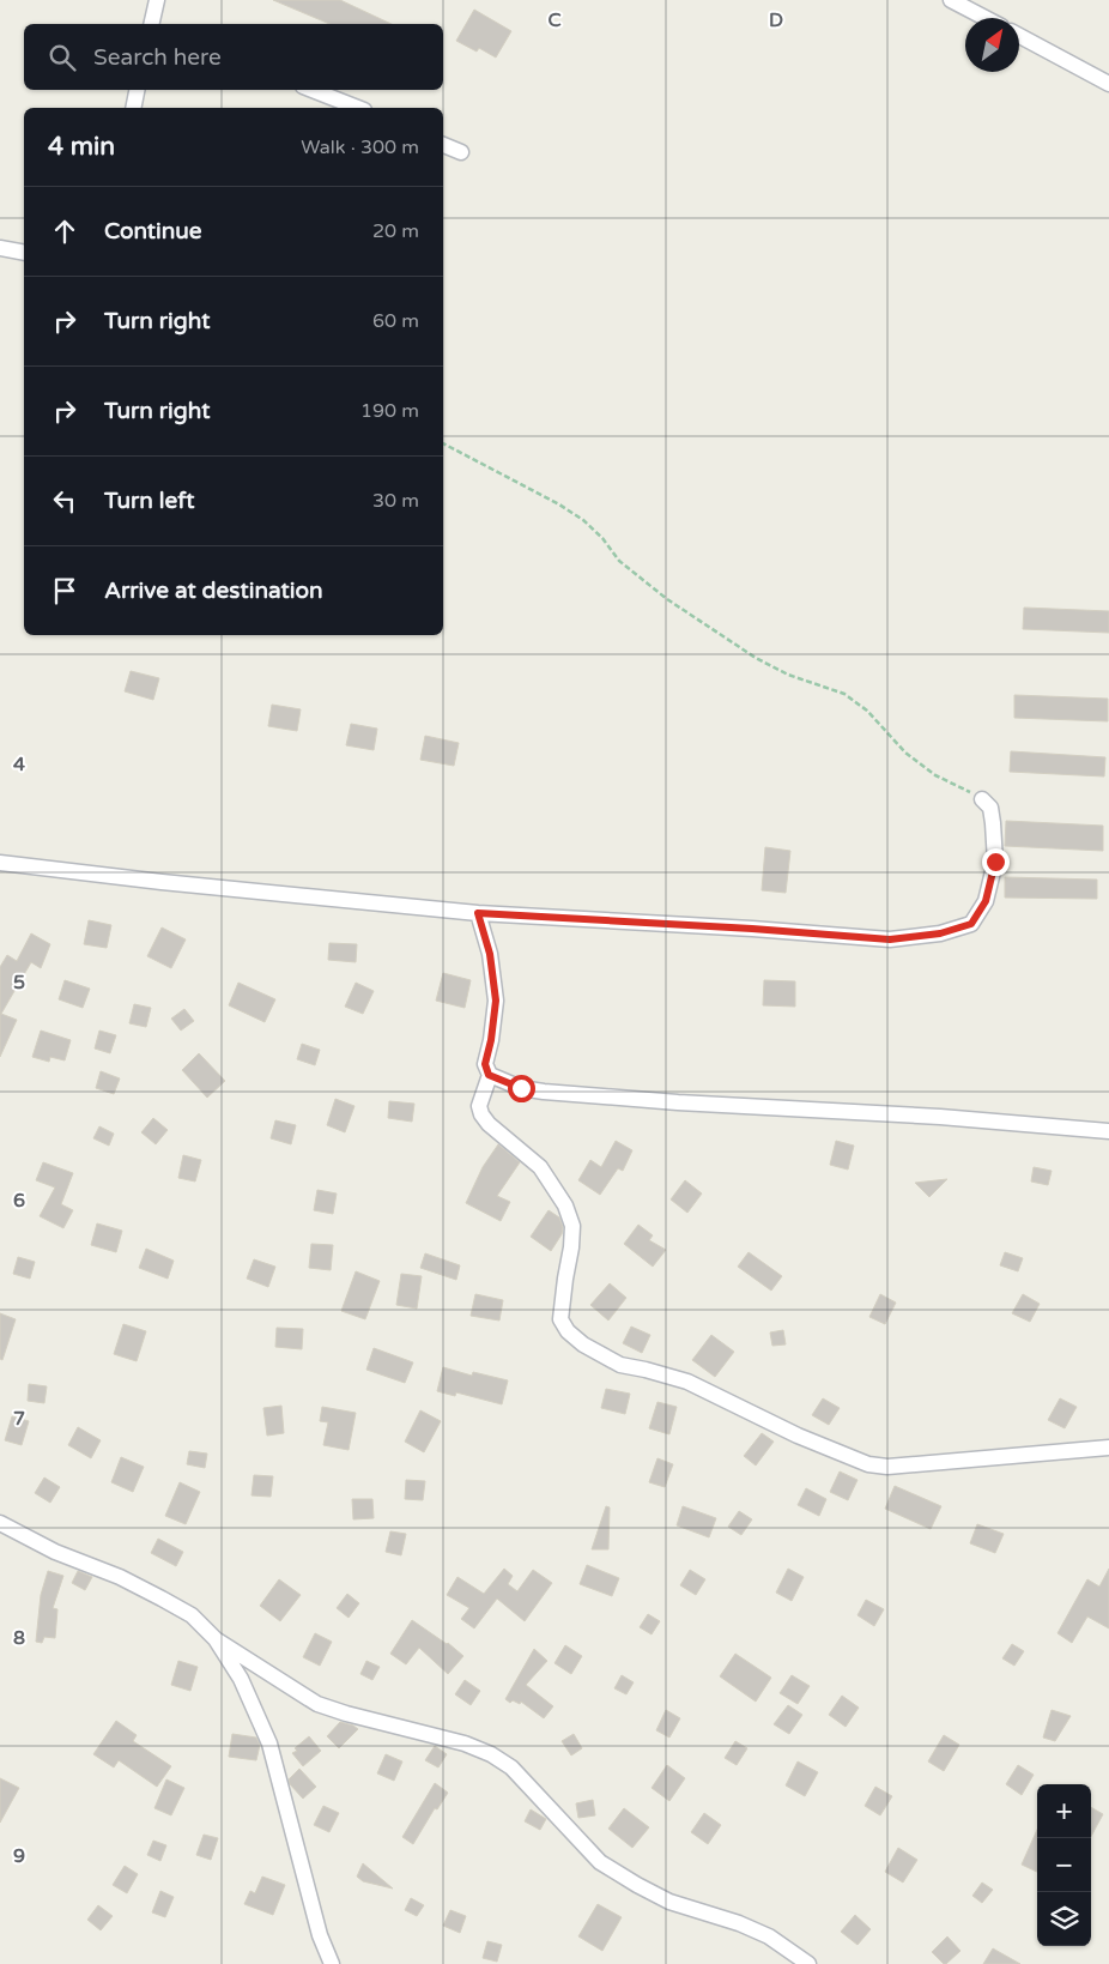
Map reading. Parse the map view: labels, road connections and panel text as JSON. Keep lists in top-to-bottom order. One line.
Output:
{"north":"top right","page":{"search":"Search here","heading":["4 min","Walk · 300 m"],"list":[["Continue","20 m"],["Turn right","60 m"],["Turn right","190 m"],["Turn left","30 m"],"Arrive at destination"],"map_buttons":["+","−"]},"grid":{"columns":["C","D"],"rows":["4","5","6","7","8","9"]}}
